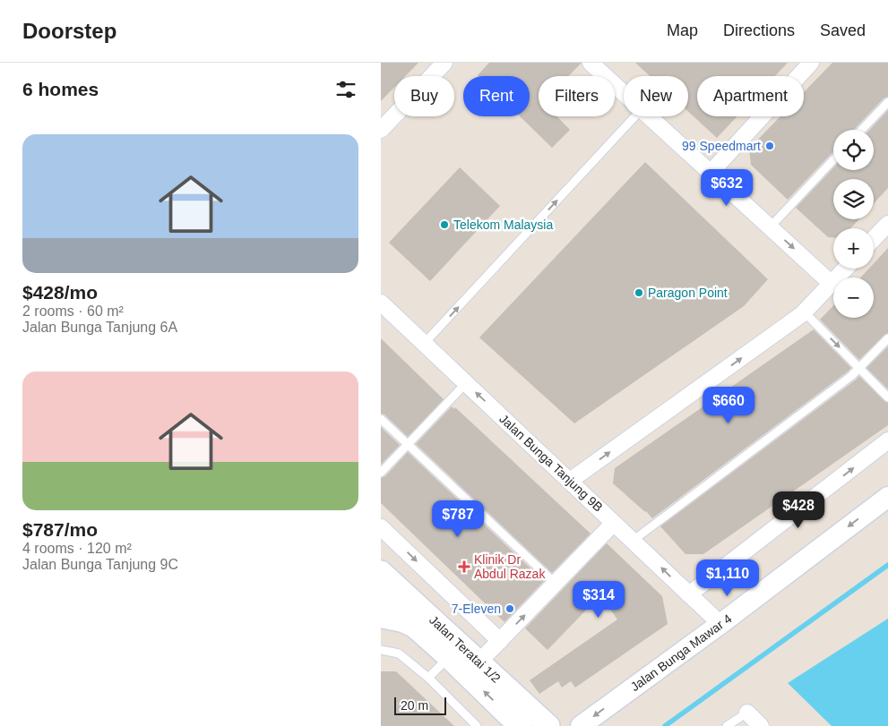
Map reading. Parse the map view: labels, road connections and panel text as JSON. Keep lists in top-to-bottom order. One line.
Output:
{"streets":{"main road":["Jalan Teratai 1/2"],"street":["Jalan Bunga Tanjung 9B","Jalan Bunga Mawar 4"]},"crossings":[["Jalan Bunga Tanjung 9B","Jalan Bunga Mawar 4"]],"one_way":["Jalan Bunga Tanjung 9B"],"places":{"other":["99 Speedmart","Telekom Malaysia","Paragon Point","7-Eleven"],"health":["Klinik Dr Abdul Razak"]},"scale_bar":"20 m","page":{"header":"Doorstep","nav":["Map","Directions","Saved"],"heading":"6 homes","chip":["Buy","Rent","Filters","New","Apartment"],"list":[{"name":"$428/mo","note":"2 rooms · 60 m² · Jalan Bunga Tanjung 6A"},{"name":"$787/mo","note":"4 rooms · 120 m² · Jalan Bunga Tanjung 9C"}],"map_buttons":["+","−"],"price":["$632","$660","$428","$787","$1,110","$314"],"scale":"20 m"}}
